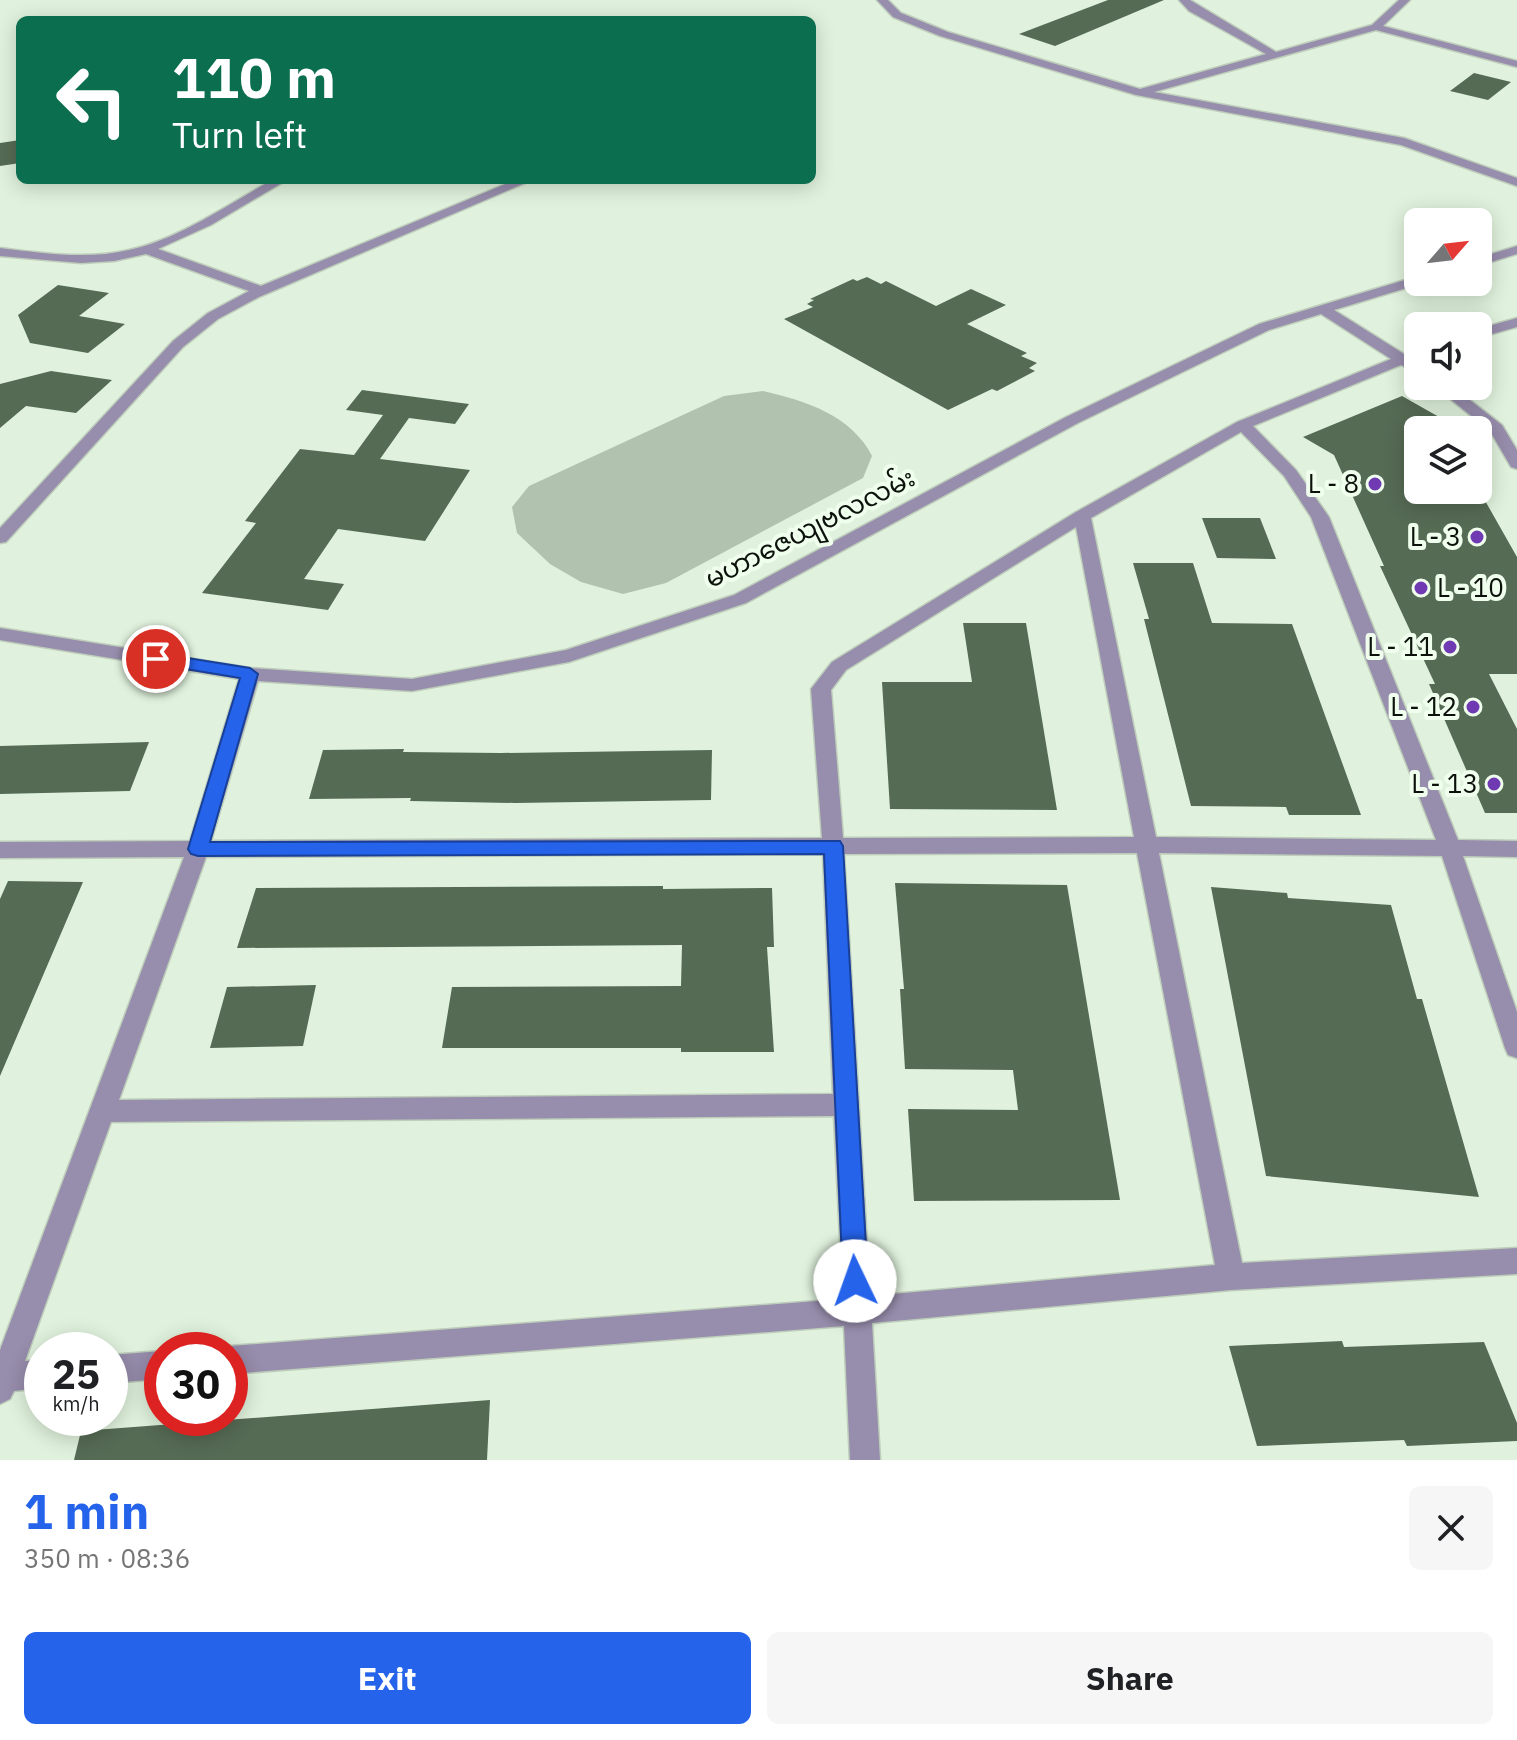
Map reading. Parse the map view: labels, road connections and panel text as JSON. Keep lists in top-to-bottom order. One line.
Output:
{"streets":{"street":["မဟာဇေယျဗလလမ်း"]},"places":["L - 8","L - 3","L - 10","L - 11","L - 12","L - 13"],"north":"top right","page":{"turn":["110 m","Turn left"],"speed":"25 km/h","limit":"30","heading":["1 min","350 m · 08:36"],"buttons":["Exit","Share"]}}
